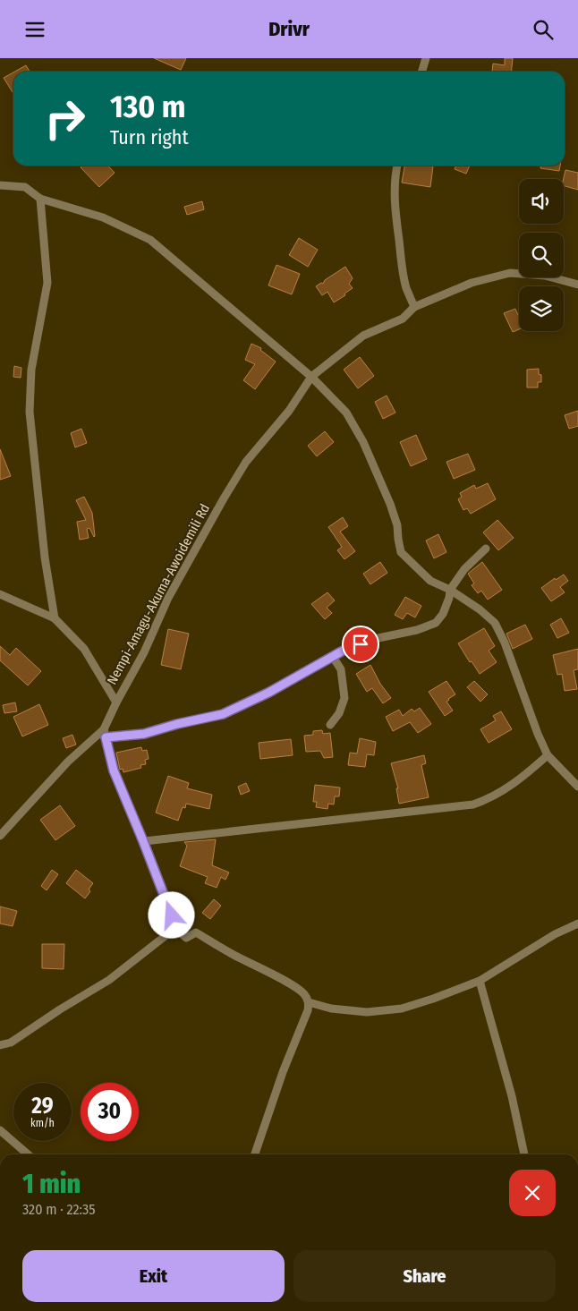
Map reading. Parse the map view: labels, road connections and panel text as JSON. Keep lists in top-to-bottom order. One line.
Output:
{"streets":{"street":["Nempi-Amagu-Akuma-Awoidemili Rd"]},"page":{"header":"Drivr","turn":["130 m","Turn right"],"speed":"29 km/h","limit":"30","heading":["1 min","320 m · 22:35"],"buttons":["Exit","Share"]}}
